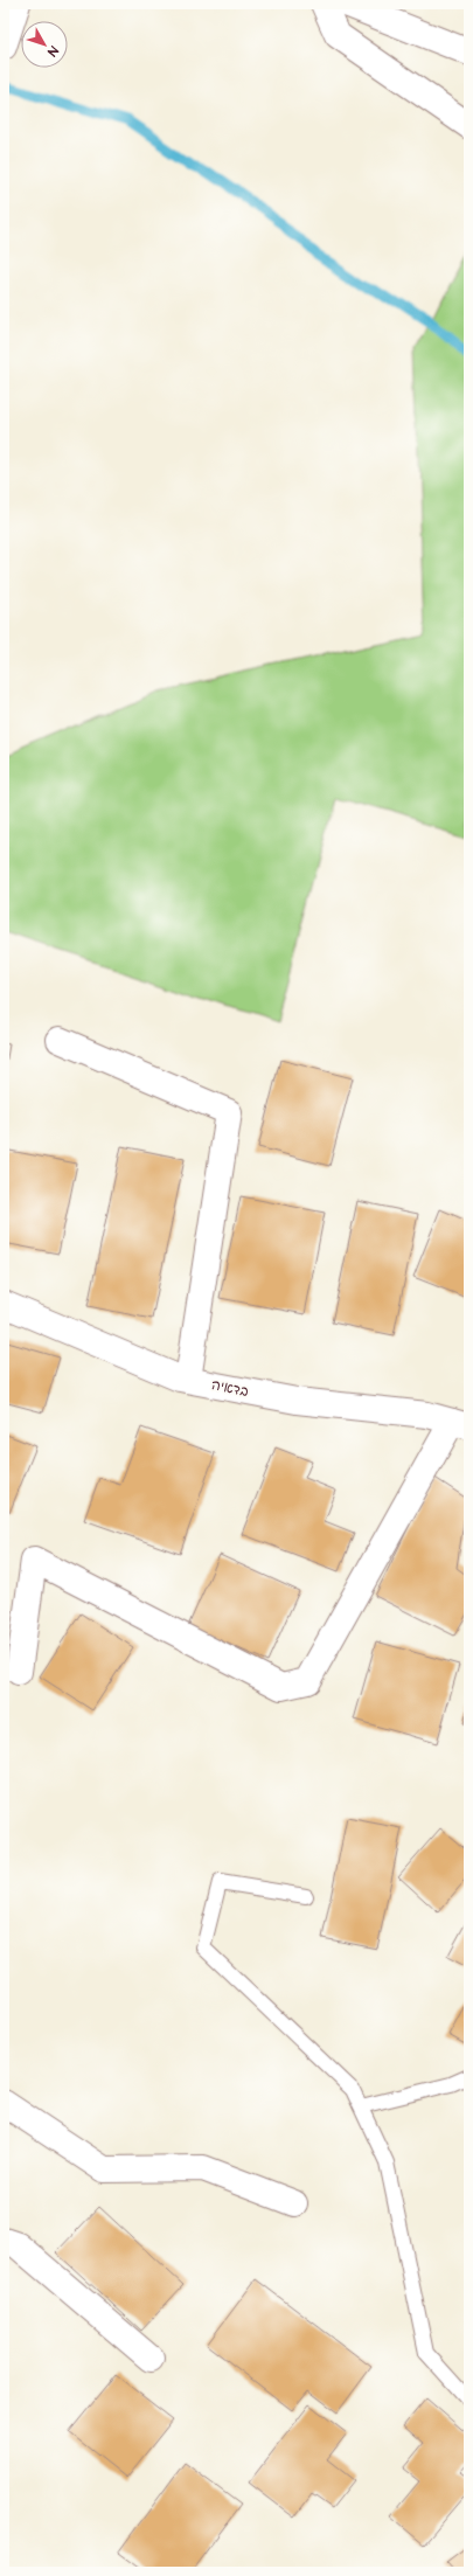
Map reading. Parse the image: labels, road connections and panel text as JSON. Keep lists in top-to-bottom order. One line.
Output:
{"streets":{"street":["בדאיה"]},"north":"bottom right"}
